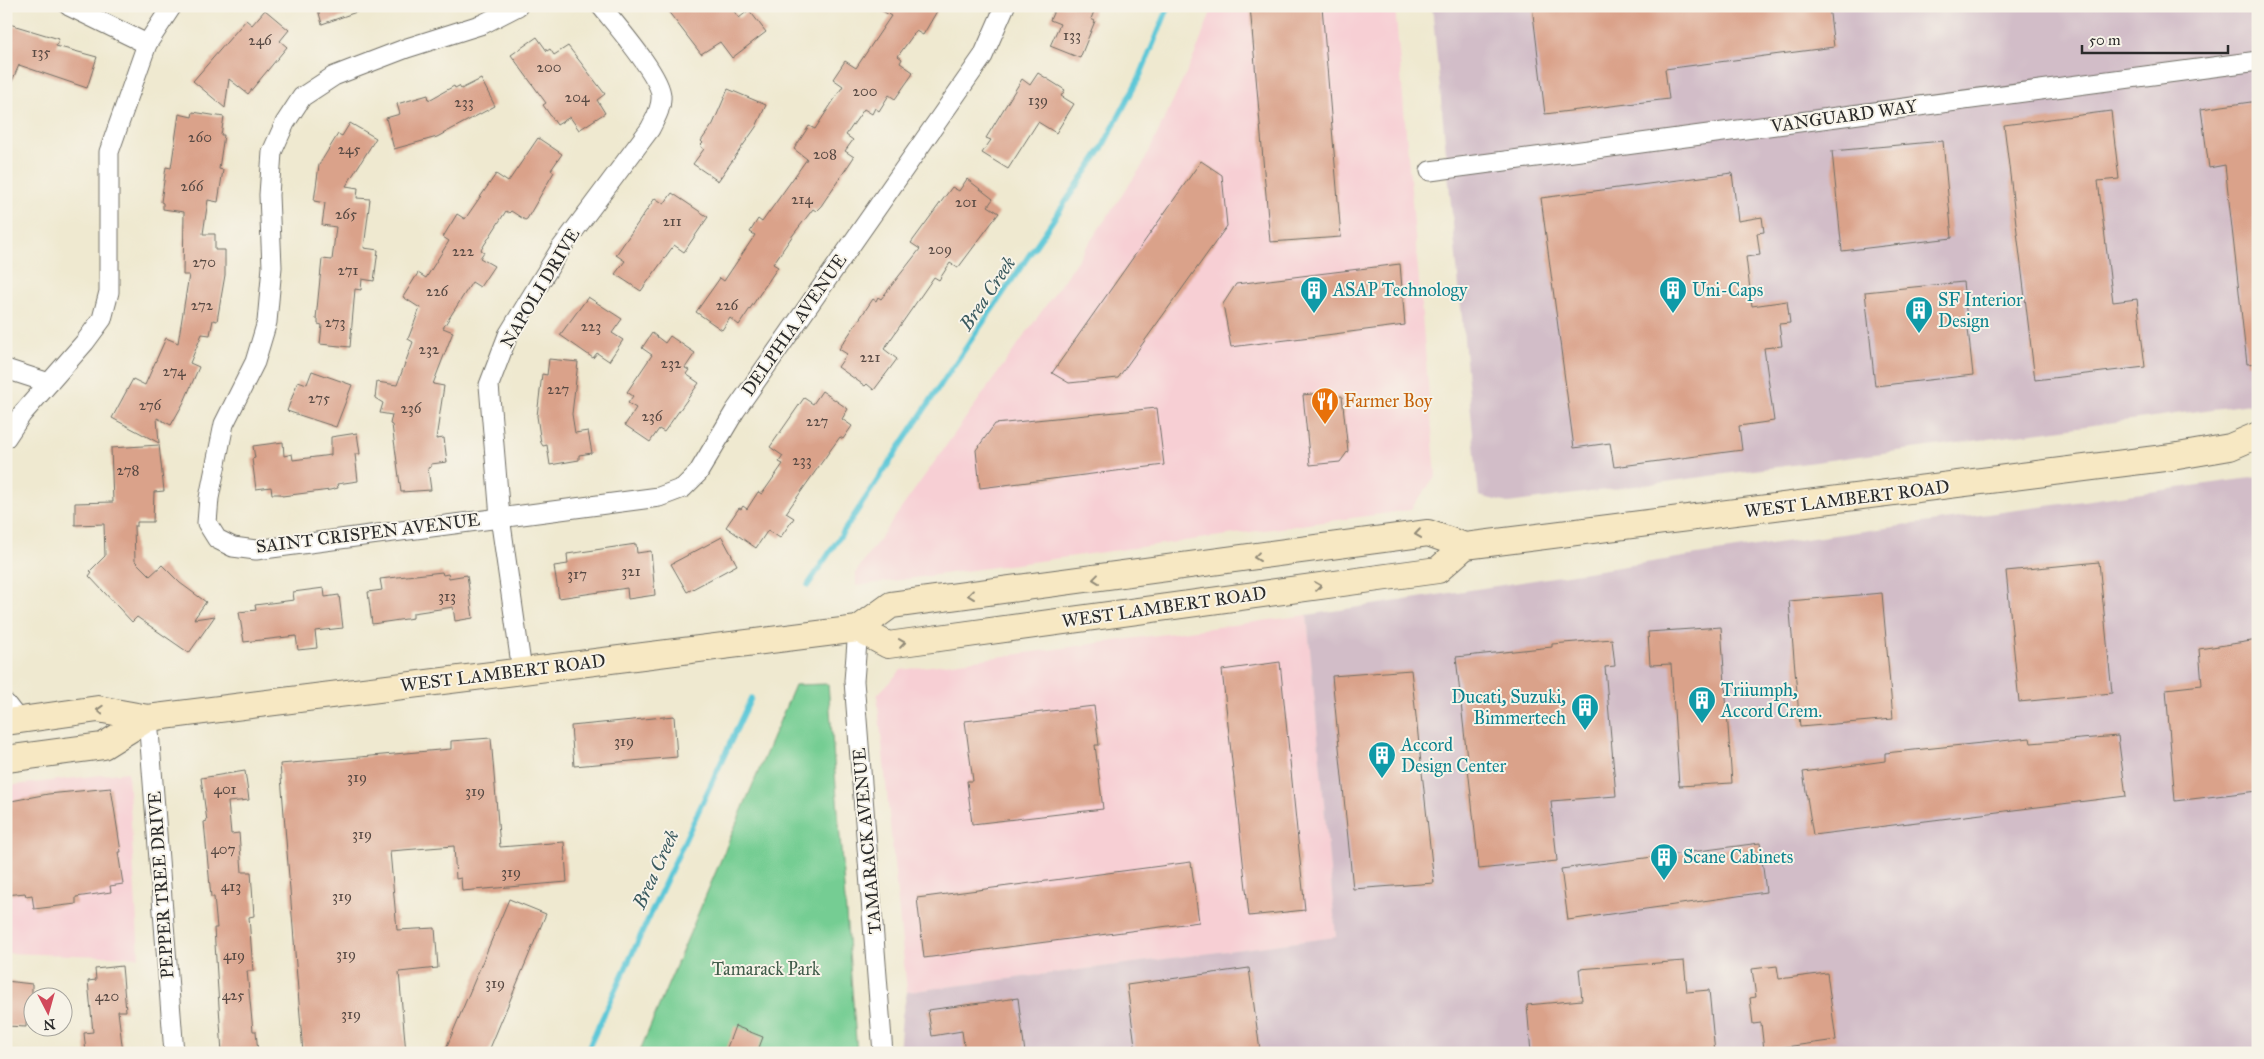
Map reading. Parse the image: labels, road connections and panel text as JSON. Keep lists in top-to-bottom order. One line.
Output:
{"streets":{"main road":["WEST LAMBERT ROAD"],"street":["VANGUARD WAY","NAPOLI DRIVE","DELPHIA AVENUE","SAINT CRISPEN AVENUE","TAMARACK AVENUE","PEPPER TREE DRIVE"]},"crossings":[["NAPOLI DRIVE","DELPHIA AVENUE"],["NAPOLI DRIVE","WEST LAMBERT ROAD"],["NAPOLI DRIVE","SAINT CRISPEN AVENUE"],["DELPHIA AVENUE","SAINT CRISPEN AVENUE"],["WEST LAMBERT ROAD","TAMARACK AVENUE"],["WEST LAMBERT ROAD","PEPPER TREE DRIVE"]],"water":["Brea Creek"],"parks":["Tamarack Park"],"places":{"building":["ASAP Technology","Uni-Caps","SF Interior Design","Triiumph, Accord Crem.","Ducati, Suzuki, Bimmertech","Accord Design Center","Scane Cabinets"],"restaurant":["Farmer Boy"]},"house_numbers":["133","246","135","200","200","204","139","233","260","245","208","266","214","201","265","211","209","222","270","271","226","272","226","273","223","232","221","232","274","227","275","276","236","236","227","233","278","321","317","313","319","319","401","319","319","407","319","413","319","319","419","319","425","420","319"],"scale_bar":"50 m","north":"bottom"}
